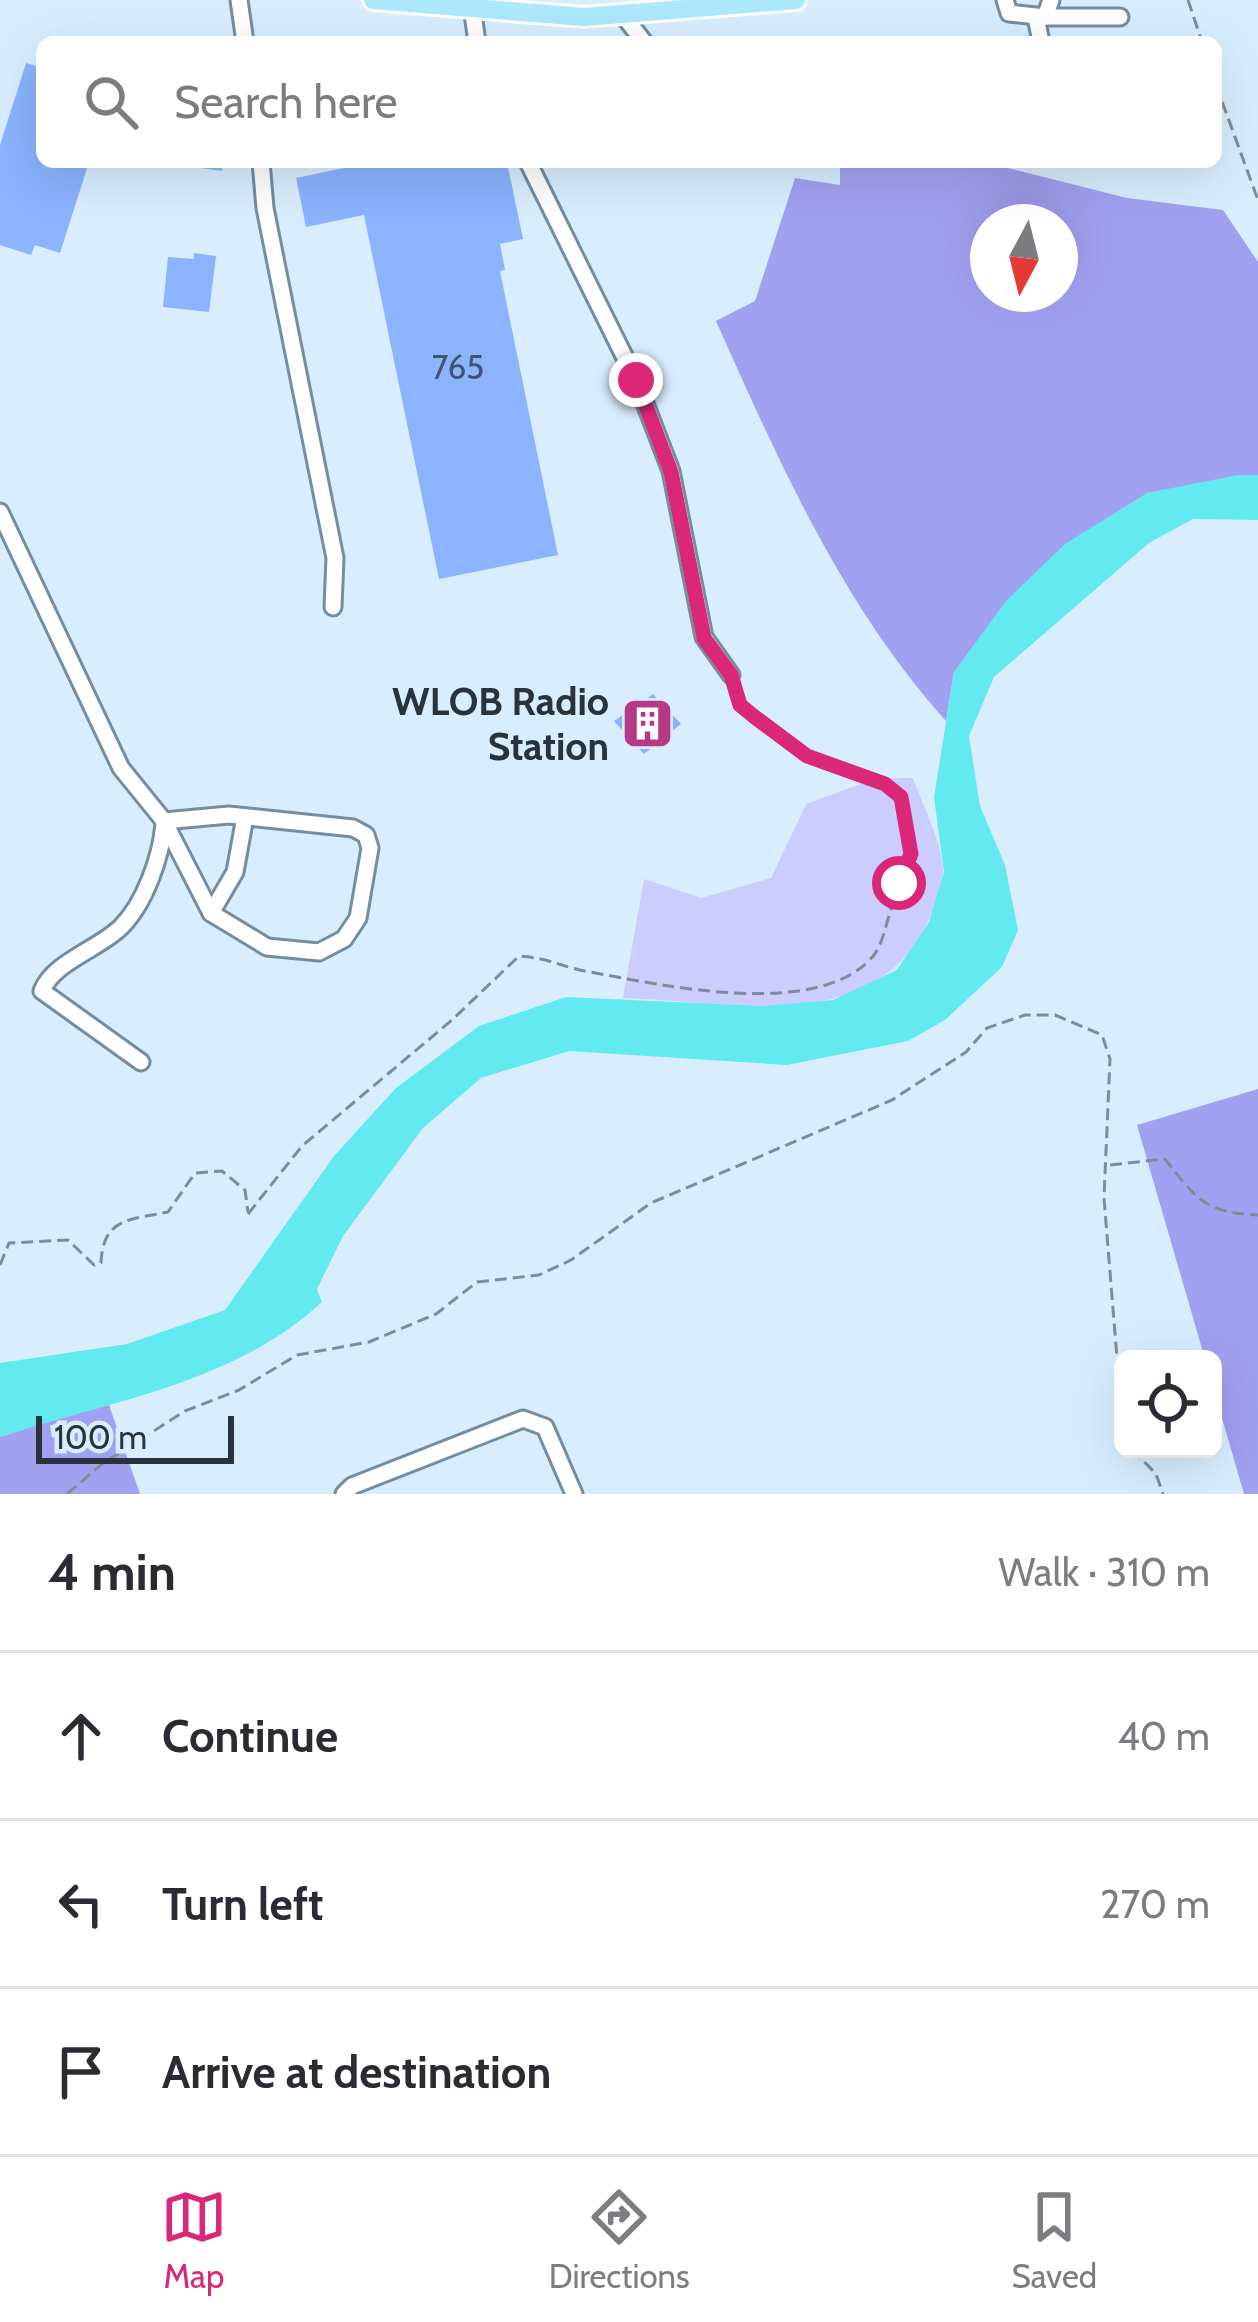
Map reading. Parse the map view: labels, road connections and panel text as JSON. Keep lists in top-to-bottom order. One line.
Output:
{"places":{"building":["WLOB Radio Station"]},"house_numbers":["765"],"scale_bar":"100 m","north":"bottom","page":{"search":"Search here","scale":"100 m","heading":["4 min","Walk · 310 m"],"list":[["Continue","40 m"],["Turn left","270 m"],"Arrive at destination"],"nav":["Map","Directions","Saved"]}}
